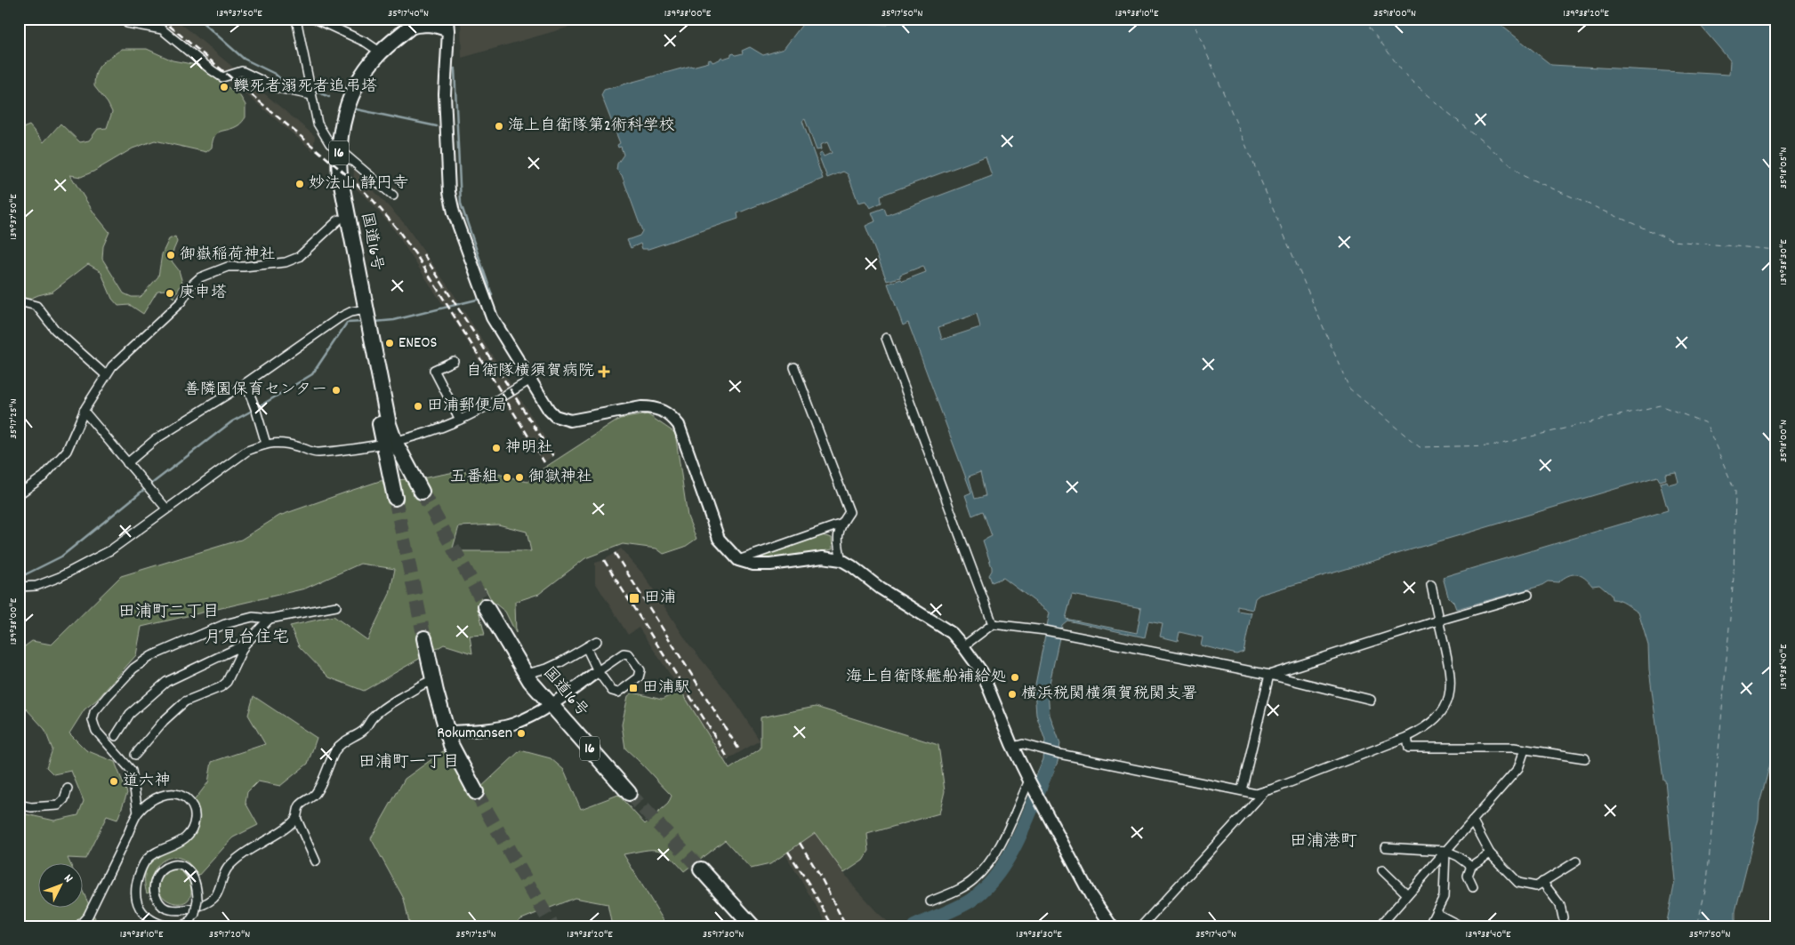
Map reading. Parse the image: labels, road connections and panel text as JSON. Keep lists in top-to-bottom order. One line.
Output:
{"streets":{"highway":["16","国道16号"]},"districts":["田浦町二丁目","月見台住宅","田浦町一丁目","田浦港町"],"places":{"other":["轢死者溺死者追弔塔","海上自衛隊第2術科学校","妙法山 静円寺","御嶽稲荷神社","庚申塔","ENEOS","善隣園保育センター","田浦郵便局","神明社","五番組","御獄神社","海上自衛隊艦船補給処","横浜税関横須賀税関支署","Rokumansen","道六神"],"health":["自衛隊横須賀病院"],"transit":["田浦","田浦駅"]},"north":"top right","coordinates":["139°37'50\"E","35°17'40\"N","139°38'00\"E","35°17'50\"N","139°38'10\"E","35°18'00\"N","139°38'20\"E","35°18'05\"N","139°38'30\"E","35°17'25\"N","139°38'40\"E","35°17'20\"N","35°17'30\"N"]}
